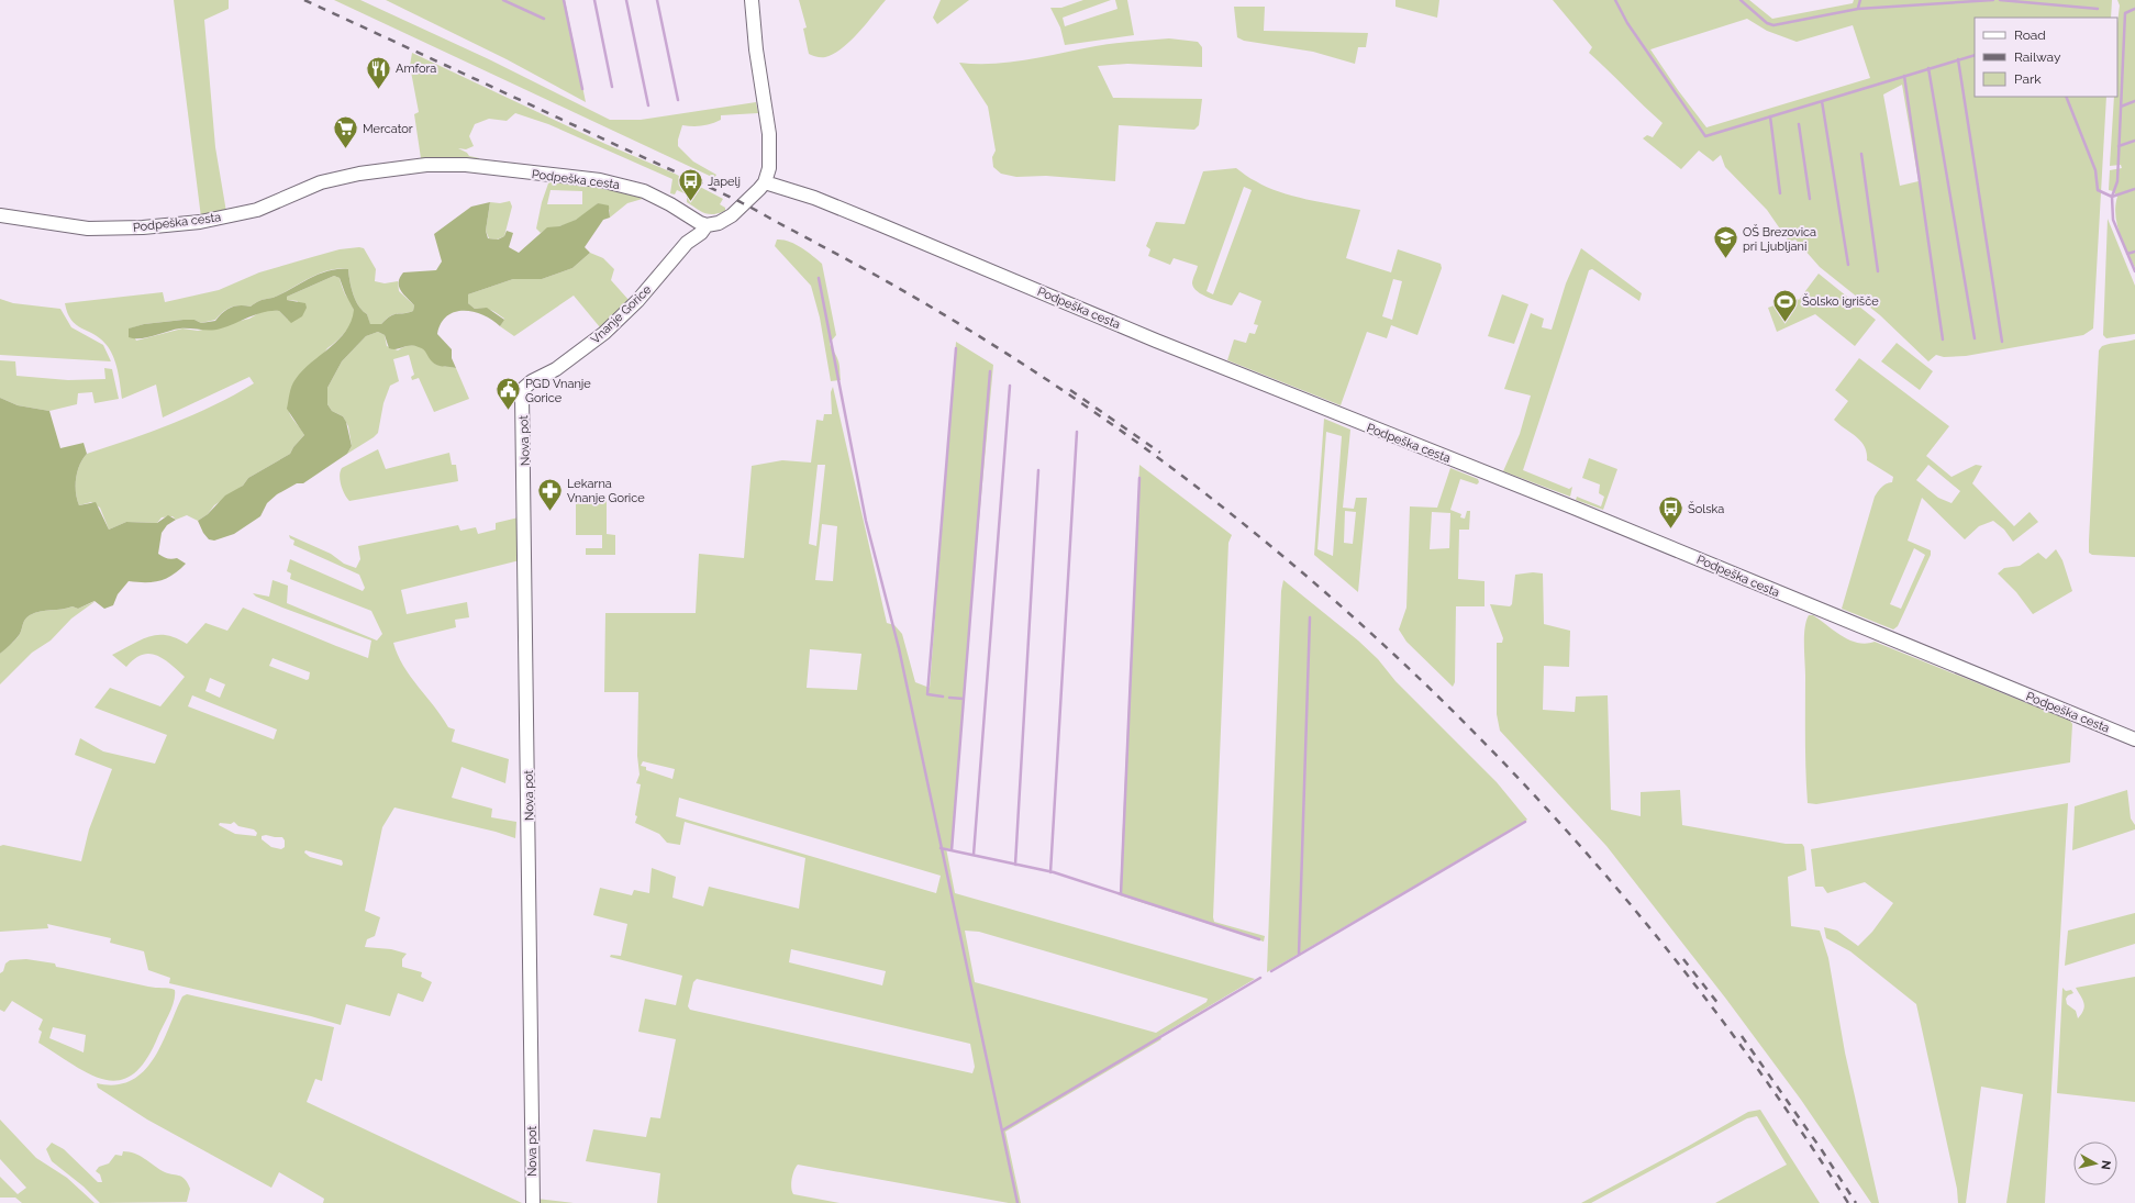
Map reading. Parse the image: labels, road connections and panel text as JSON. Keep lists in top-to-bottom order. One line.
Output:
{"streets":{"main road":["Podpeška cesta","Vnanje Gorice","Nova pot"]},"crossings":[["Podpeška cesta","Vnanje Gorice"],["Vnanje Gorice","Nova pot"]],"places":{"restaurant":["Amfora"],"supermarket":["Mercator"],"bus stop":["Japelj","Šolska"],"school or university":["OŠ Brezovica pri Ljubljani"],"sports":["Šolsko igrišče"],"public building":["PGD Vnanje Gorice"],"pharmacy":["Lekarna Vnanje Gorice"]},"legend":["Road","Railway","Park"],"north":"right"}
